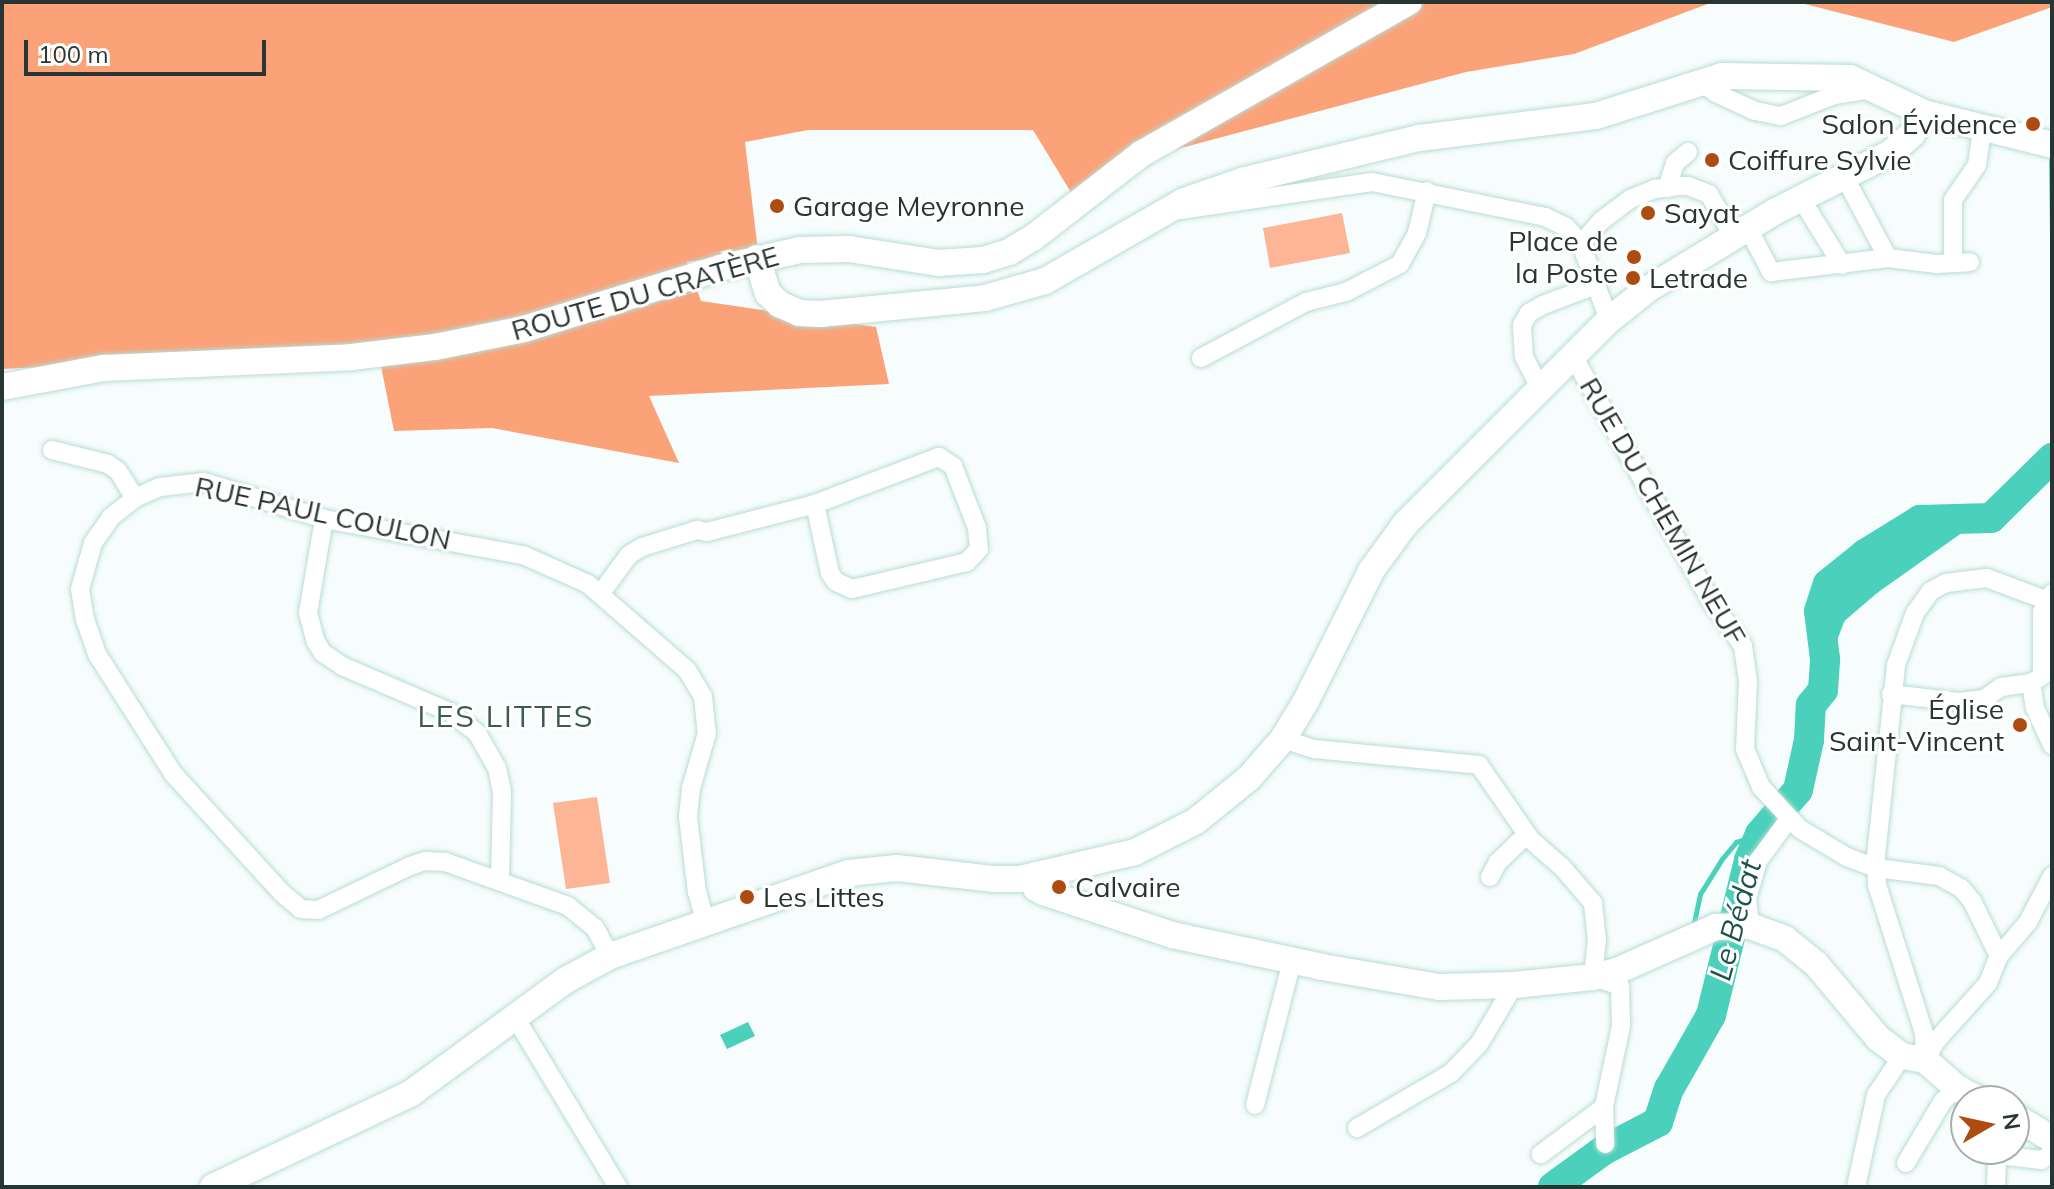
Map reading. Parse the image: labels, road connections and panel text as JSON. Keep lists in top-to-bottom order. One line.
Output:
{"streets":{"street":["ROUTE DU CRATÈRE","RUE DU CHEMIN NEUF","RUE PAUL COULON"]},"districts":["LES LITTES"],"water":["Le Bédat"],"places":["Salon Évidence","Coiffure Sylvie","Garage Meyronne","Sayat","Place de la Poste","Letrade","Église Saint-Vincent","Calvaire","Les Littes"],"scale_bar":"100 m","north":"right"}
